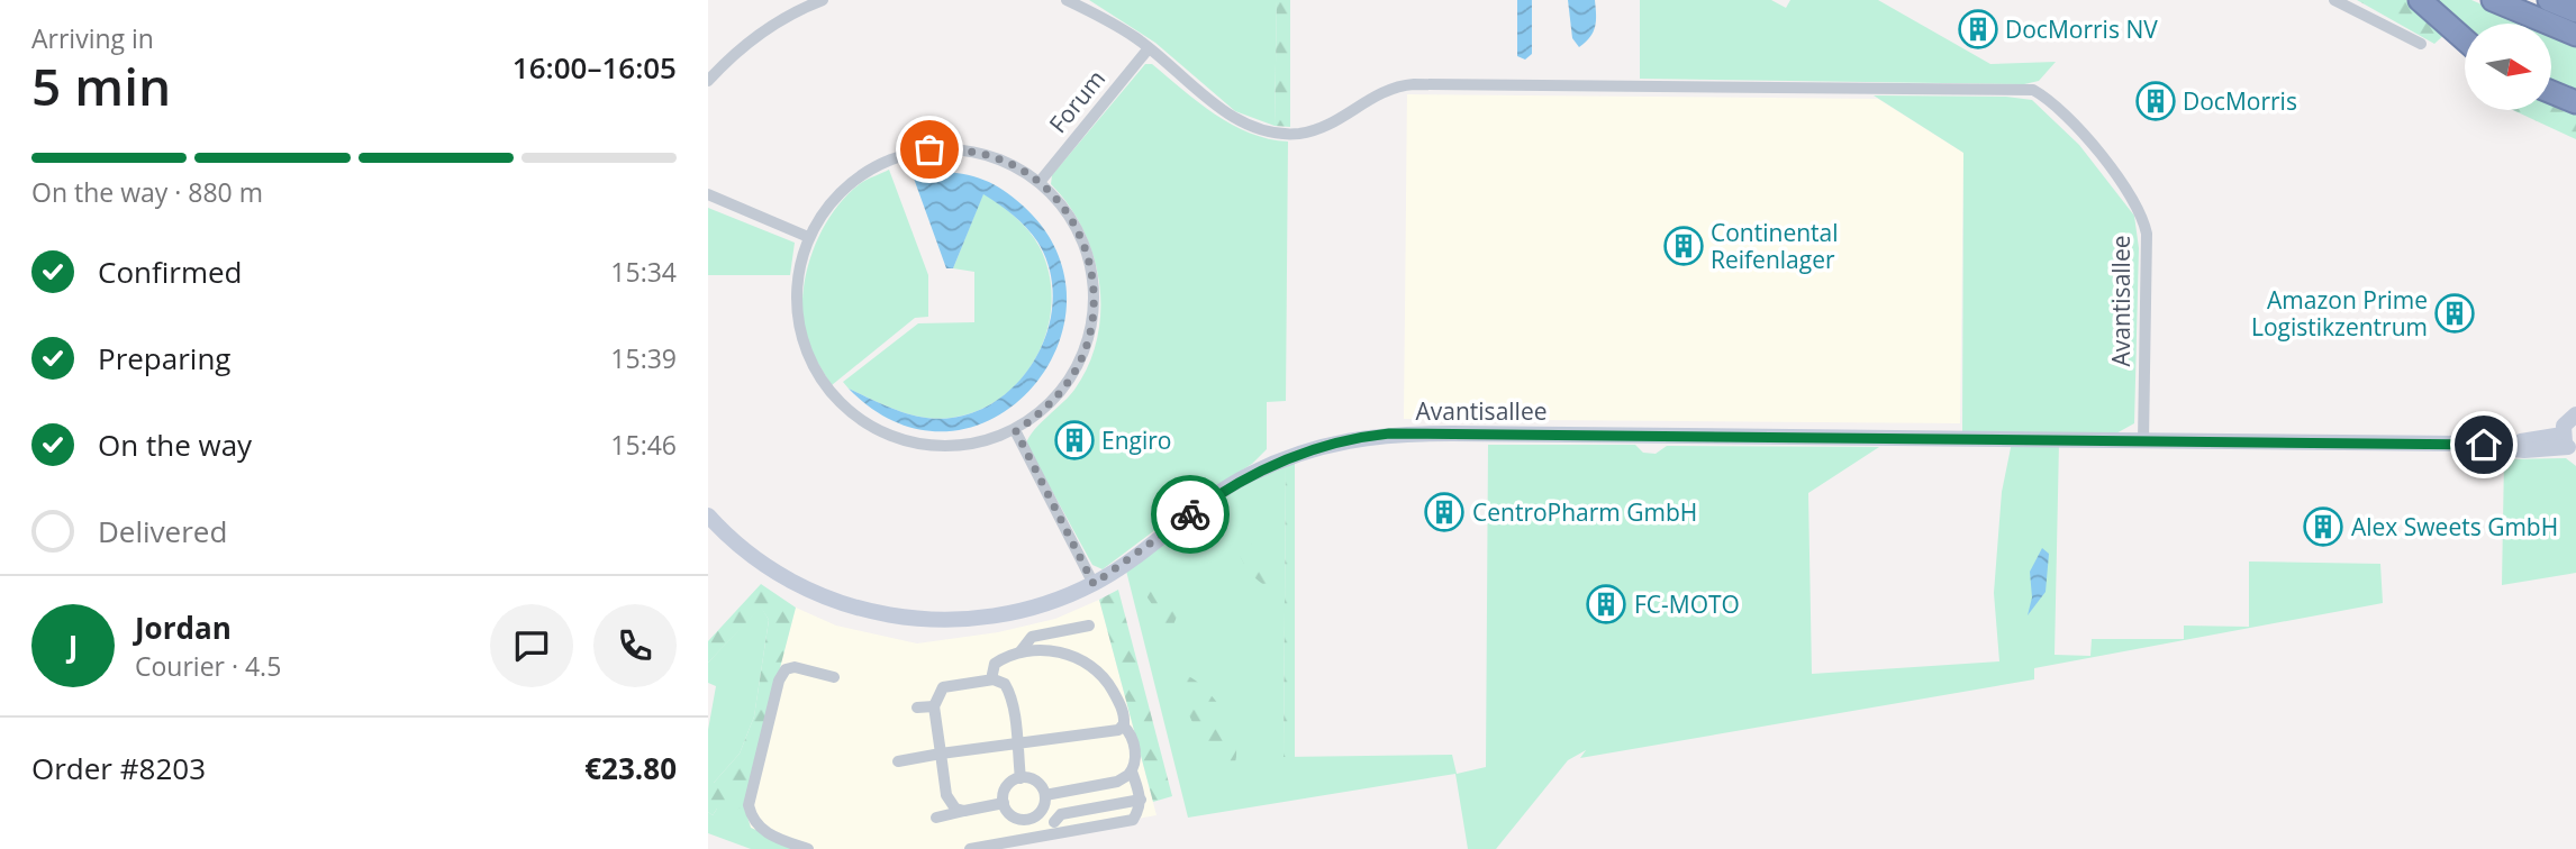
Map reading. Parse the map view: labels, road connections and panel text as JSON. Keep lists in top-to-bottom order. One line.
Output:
{"streets":{"street":["Forum","Avantisallee"]},"crossings":[["Forum","Avantisallee"]],"places":{"building":["DocMorris NV","DocMorris","Continental Reifenlager","Amazon Prime Logistikzentrum","Engiro","CentroPharm GmbH","Alex Sweets GmbH","FC-MOTO"]},"north":"right","page":{"heading":["5 min","Arriving in","16:00–16:05"],"panel":["Jordan","Courier · 4.5","Order #8203","€23.80"],"bar":"On the way · 880 m","list":[["Confirmed","15:34"],["Preparing","15:39"],["On the way","15:46"],"Delivered"],"round":"J"}}
